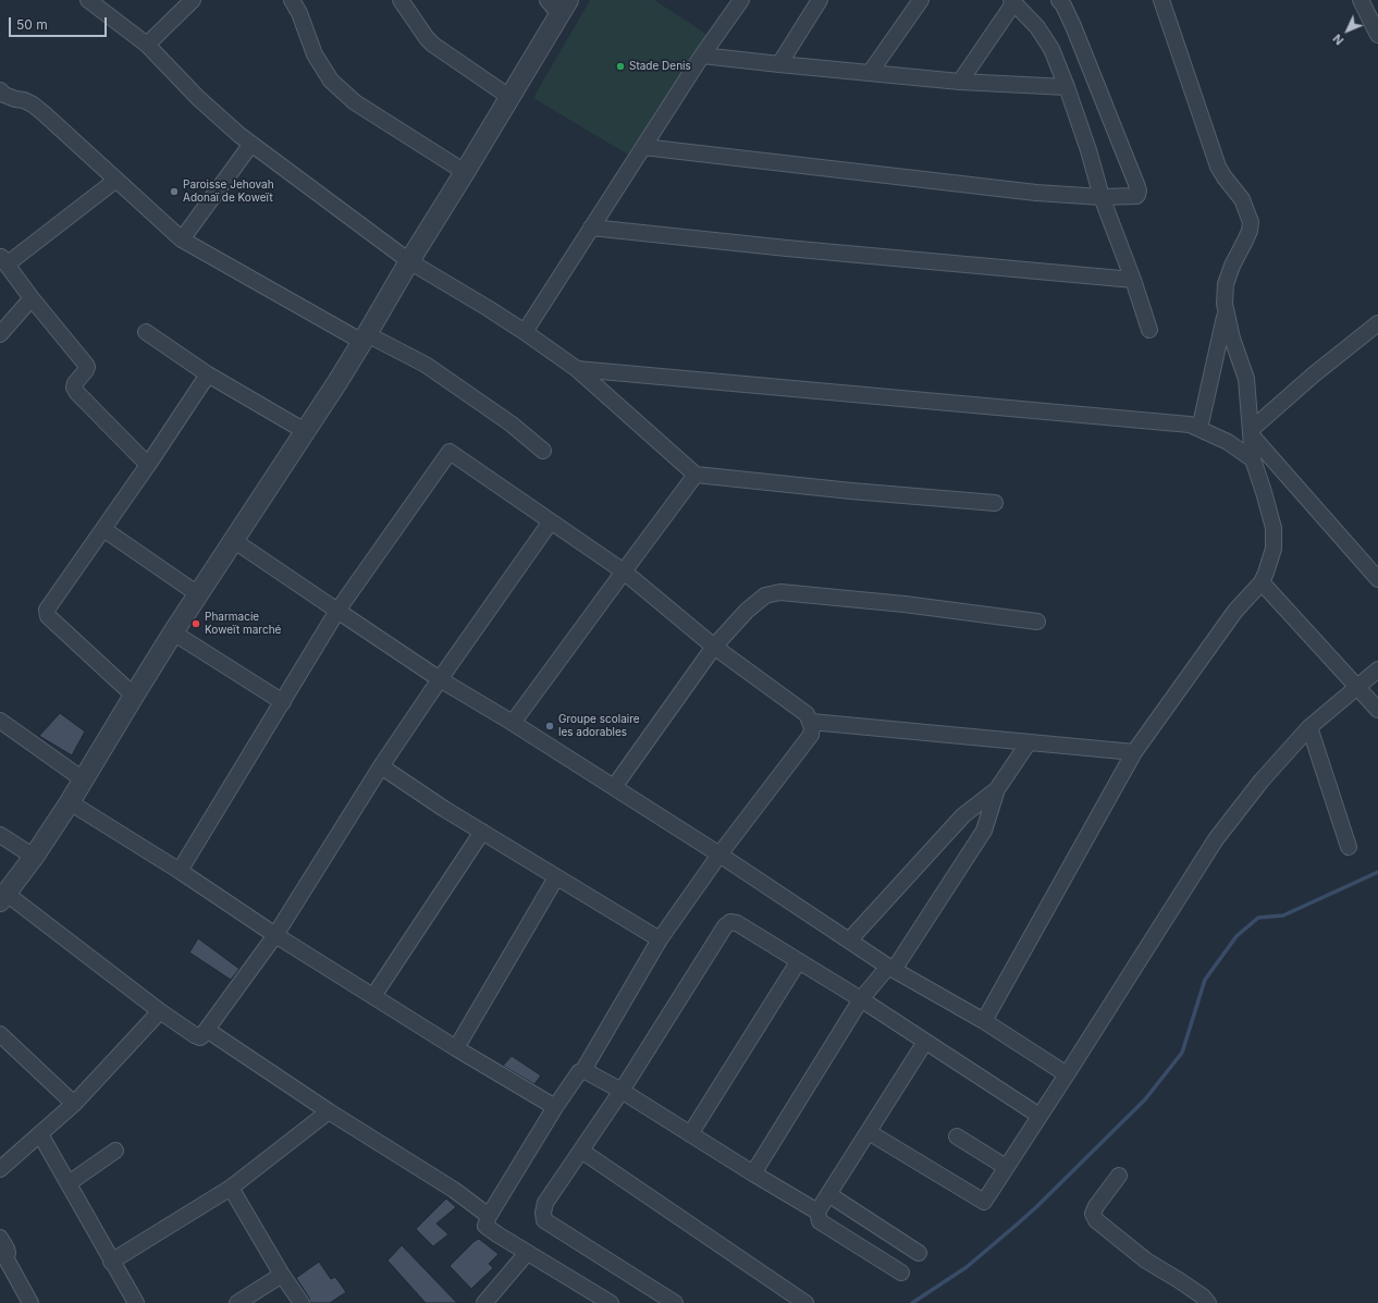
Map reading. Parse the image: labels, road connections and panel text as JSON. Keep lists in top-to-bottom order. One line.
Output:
{"places":["Stade Denis","Paroisse Jehovah Adonaï de Koweït","Pharmacie Koweït marché","Groupe scolaire les adorables"],"scale_bar":"50 m","north":"bottom left"}
